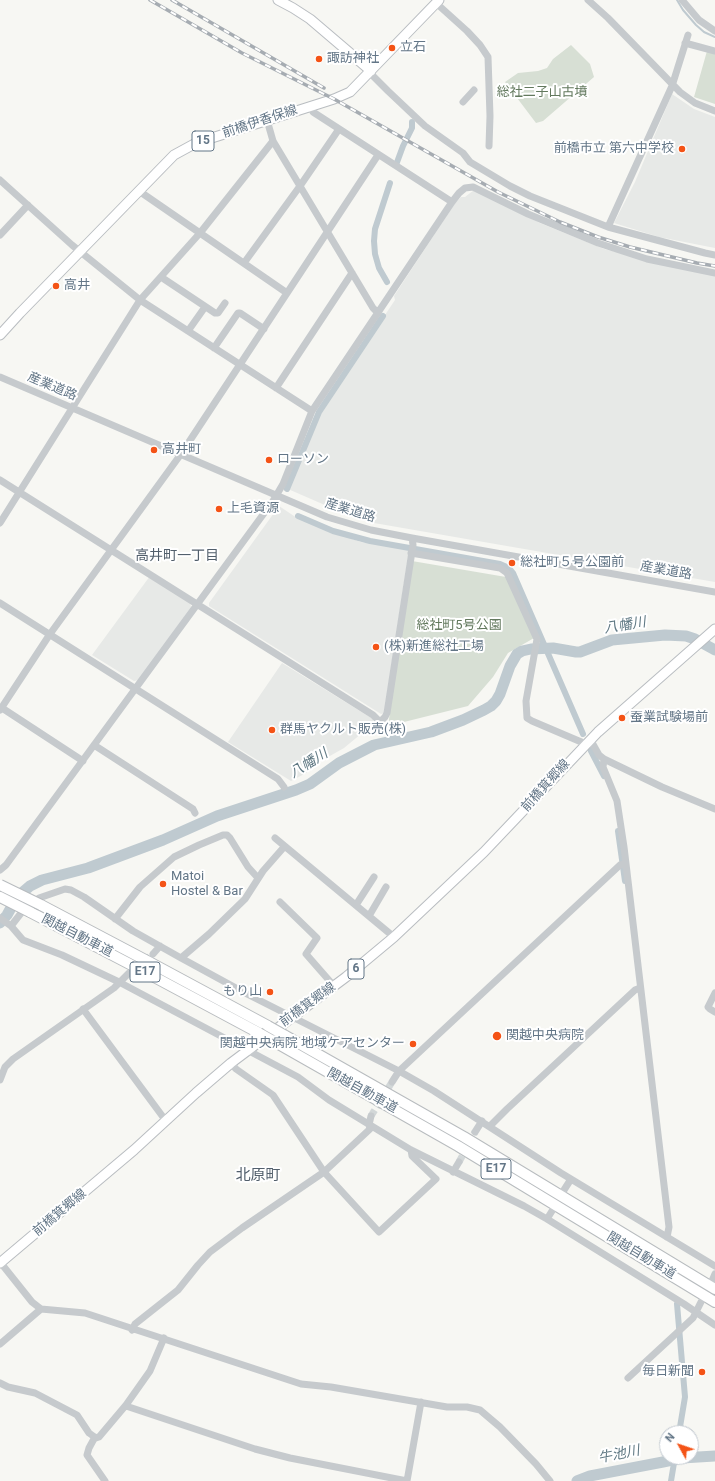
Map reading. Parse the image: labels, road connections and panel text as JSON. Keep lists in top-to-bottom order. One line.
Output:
{"streets":{"highway":["関越自動車道","E17"],"main road":["前橋伊香保線","15","前橋箕郷線","6"],"street":["産業道路"]},"districts":["高井町一丁目","北原町"],"water":["八幡川","牛池川"],"parks":["総社二子山古墳","総社町5号公園"],"places":["立石","諏訪神社","前橋市立 第六中学校","高井","高井町","ローソン","上毛資源","総社町５号公園前","(株)新進総社工場","蚕業試験場前","群馬ヤクルト販売(株)","Matoi Hostel & Bar","もり山","関越中央病院","関越中央病院 地域ケアセンター","毎日新聞"],"north":"top left"}
